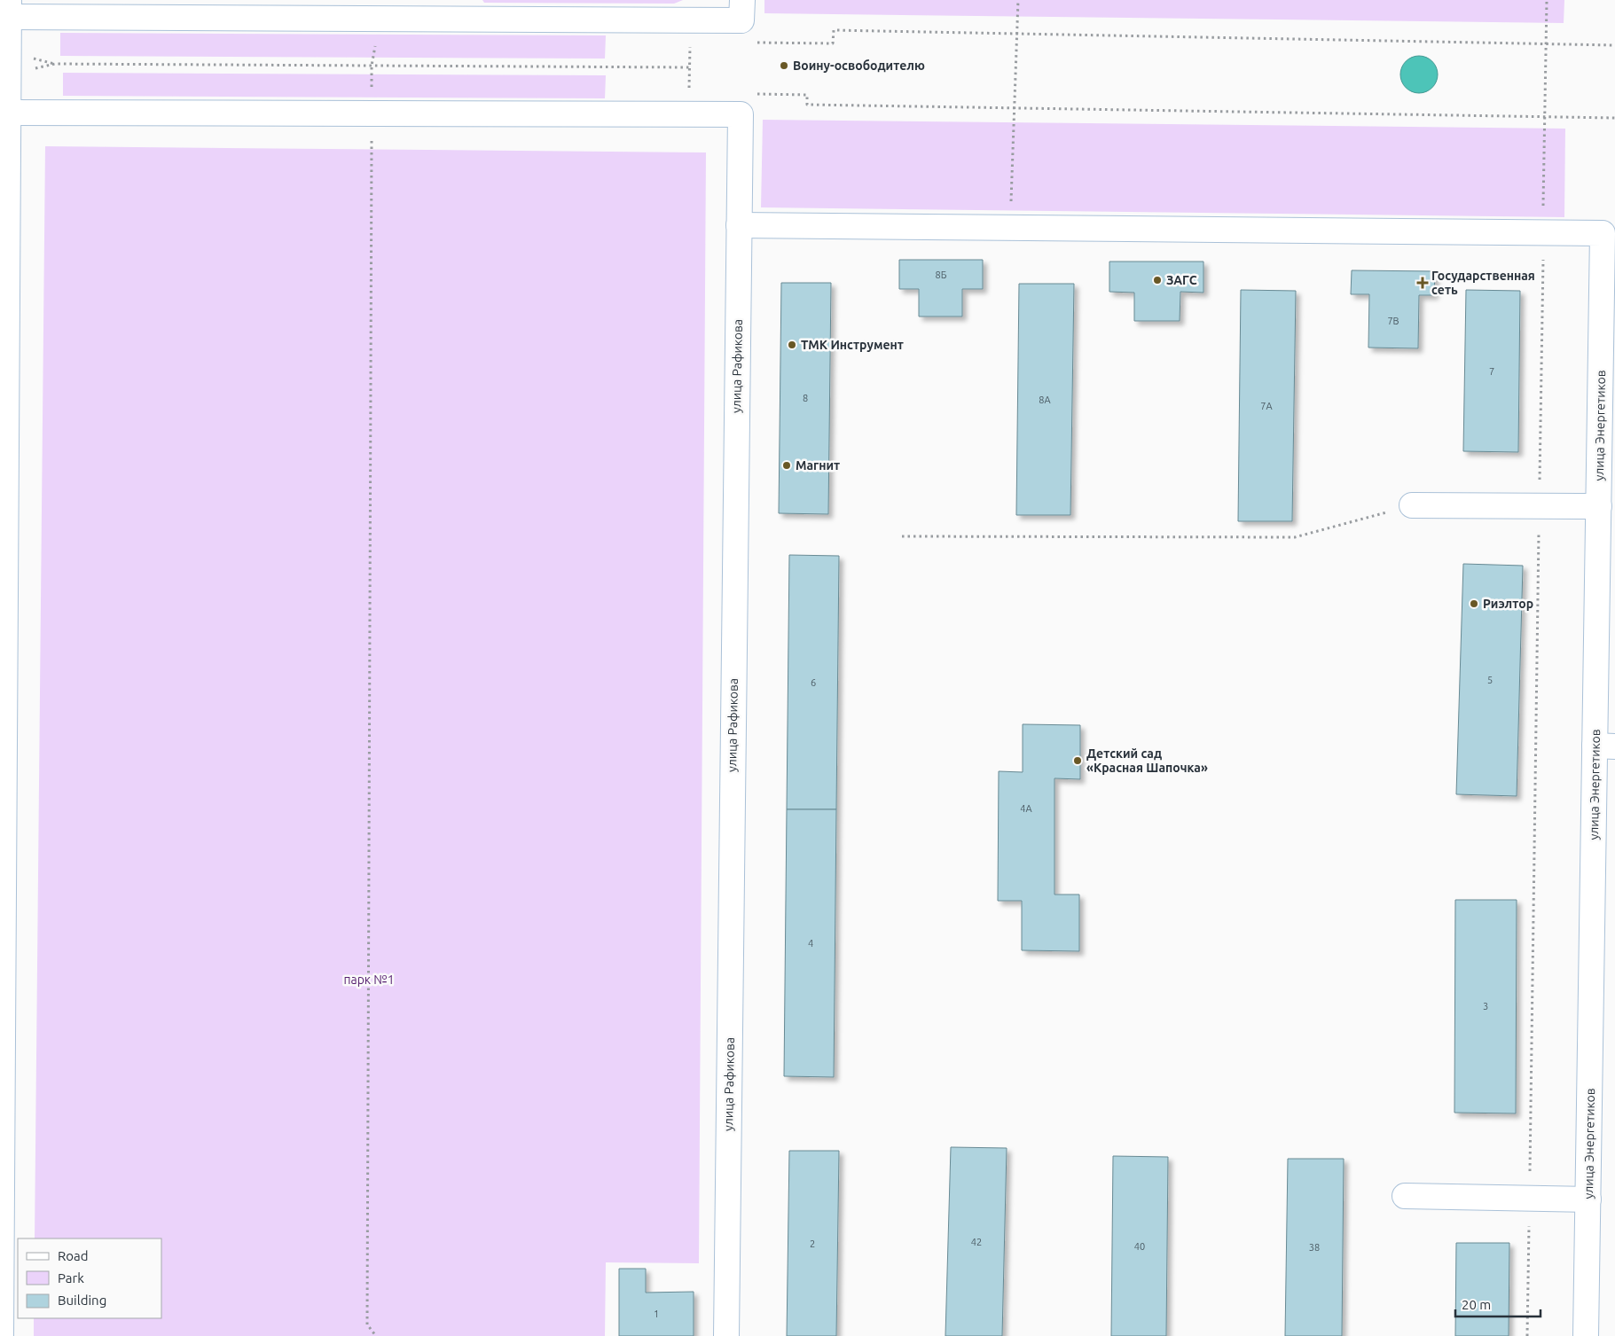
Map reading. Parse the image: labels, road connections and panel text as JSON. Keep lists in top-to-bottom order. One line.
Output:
{"streets":{"street":["улица Рафикова","улица Энергетиков"]},"parks":["парк №1"],"places":{"other":["Воину-освободителю","ЗАГС","ТМК Инструмент","Магнит","Риэлтор","Детский сад «Красная Шапочка»"],"health":["Государственная сеть"]},"house_numbers":["8Б","7В","7","8","8А","7А","5","6","4А","4","3","42","2","40","38","1"],"legend":["Road","Park","Building"],"scale_bar":"20 m"}
